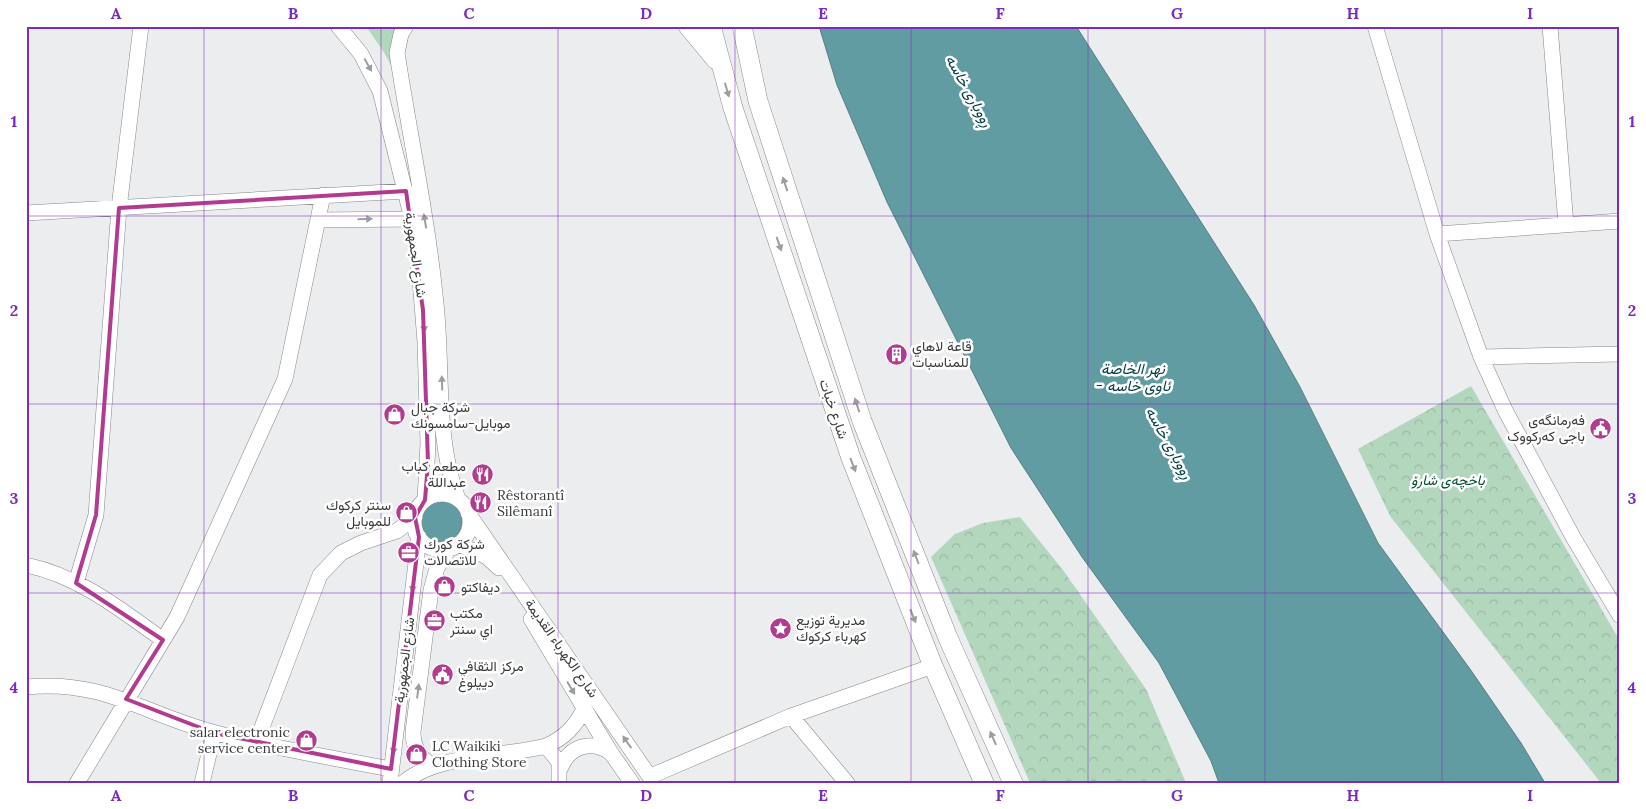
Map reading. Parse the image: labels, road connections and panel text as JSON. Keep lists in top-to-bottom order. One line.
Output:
{"streets":{"main road":["شارع خبات"],"street":["شارع الجمهورية","شارع الكهرباء القديمة"]},"crossings":[["شارع الجمهورية","شارع الكهرباء القديمة"]],"water":["ڕووباری خاسە","نهر الخاصة - ئاوی خاسە"],"parks":["باخچەی شارۆ"],"places":{"building":["قاعة لاهاي للمناسبات"],"shop":["شركة جبال موبايل-سامسونك","سنتر كركوك للموبايل","ديفاكتو","salar electronic service center","LC Waikiki Clothing Store"],"public building":["فەرمانگەی باجی کەرکووک","مركز الثقافي دييلوغ"],"restaurant":["مطعم كباب عبداللة","Rêstorantî Silêmanî"],"office":["شركة كورك للاتصالات","مكتب اي سنتر"],"place":["مديرية توزيع كهرباء كركوك"]},"grid":{"columns":["A","B","C","D","E","F","G","H","I"],"rows":["1","2","3","4"]}}
